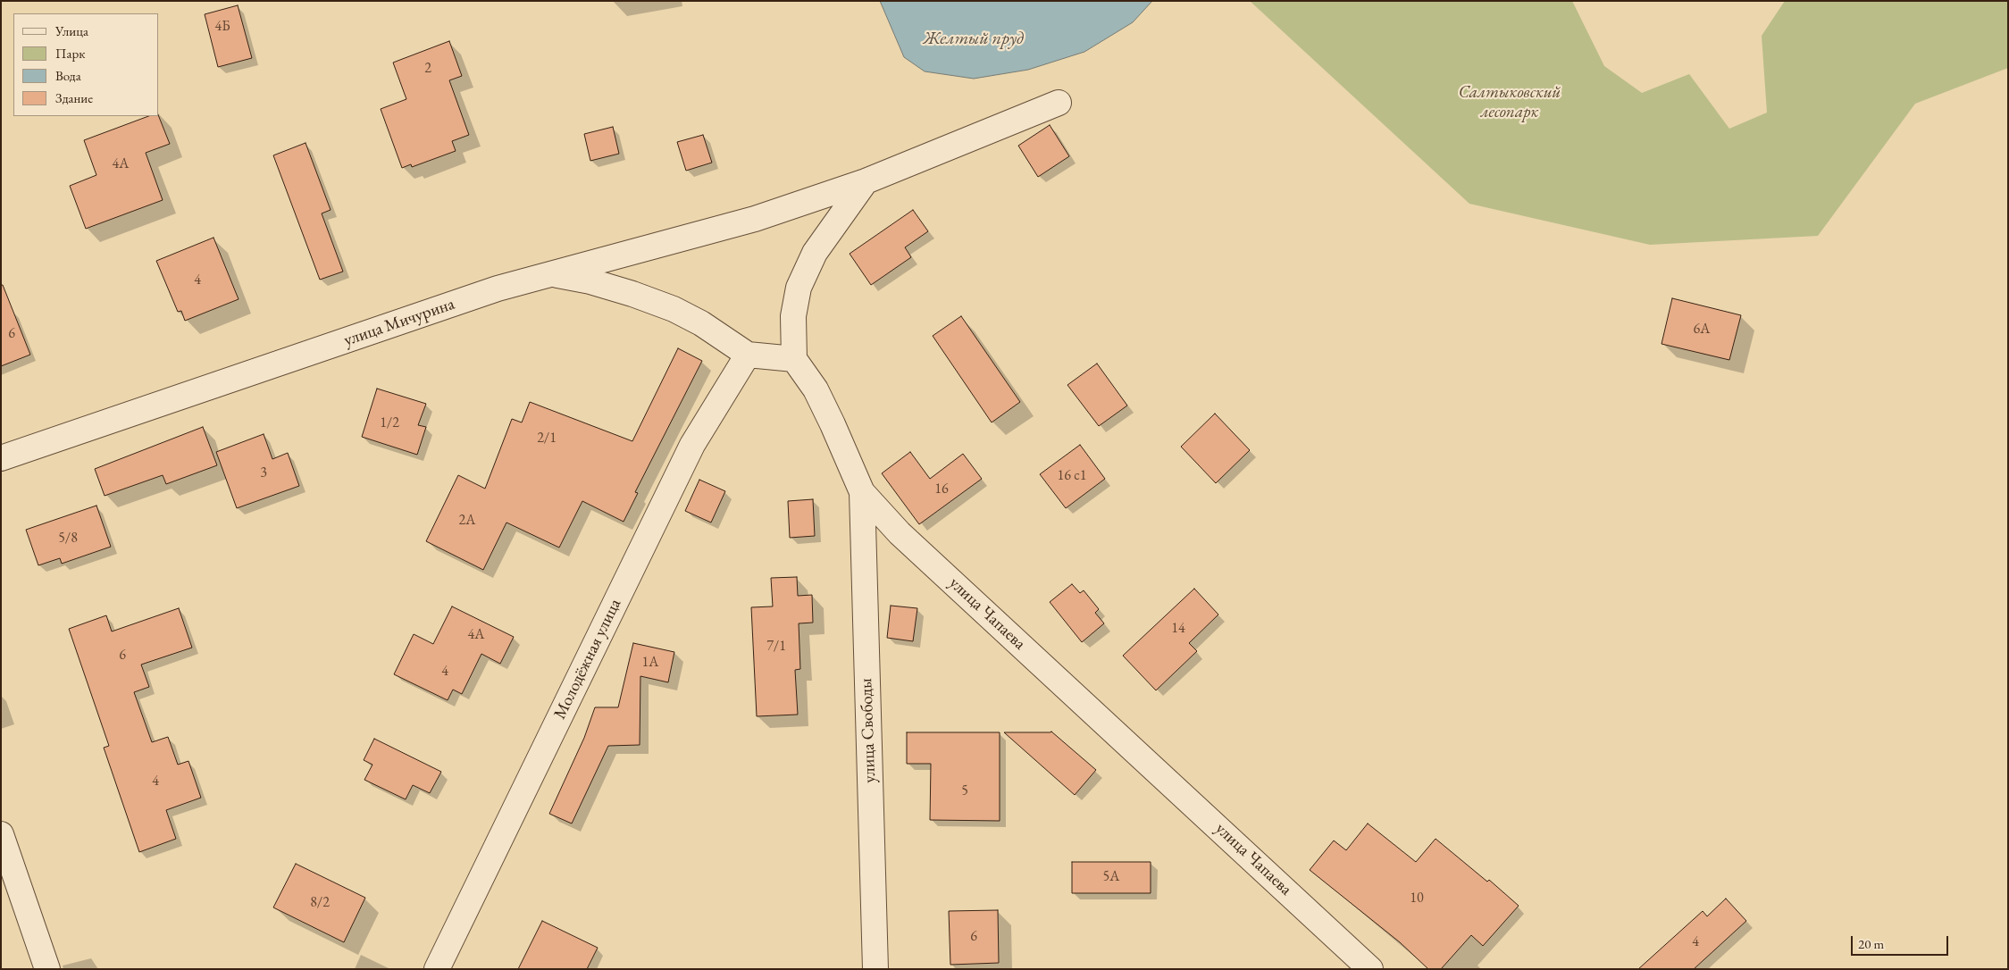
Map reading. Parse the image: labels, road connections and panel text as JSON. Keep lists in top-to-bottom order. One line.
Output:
{"streets":{"street":["улица Мичурина","улица Чапаева","Молодёжная улица","улица Свободы"]},"crossings":[["улица Мичурина","улица Чапаева"],["улица Мичурина","Молодёжная улица"],["улица Чапаева","улица Свободы"]],"water":["Желтый пруд"],"parks":["Салтыковский лесопарк"],"house_numbers":["4Б","2","4А","4","6А","6","1/2","2/1","3","16 с1","16","2А","5/8","14","4А","7/1","6","1А","4","4","5","5А","10","8/2","6","4"],"legend":["Улица","Парк","Вода","Здание"],"scale_bar":"20 m"}
